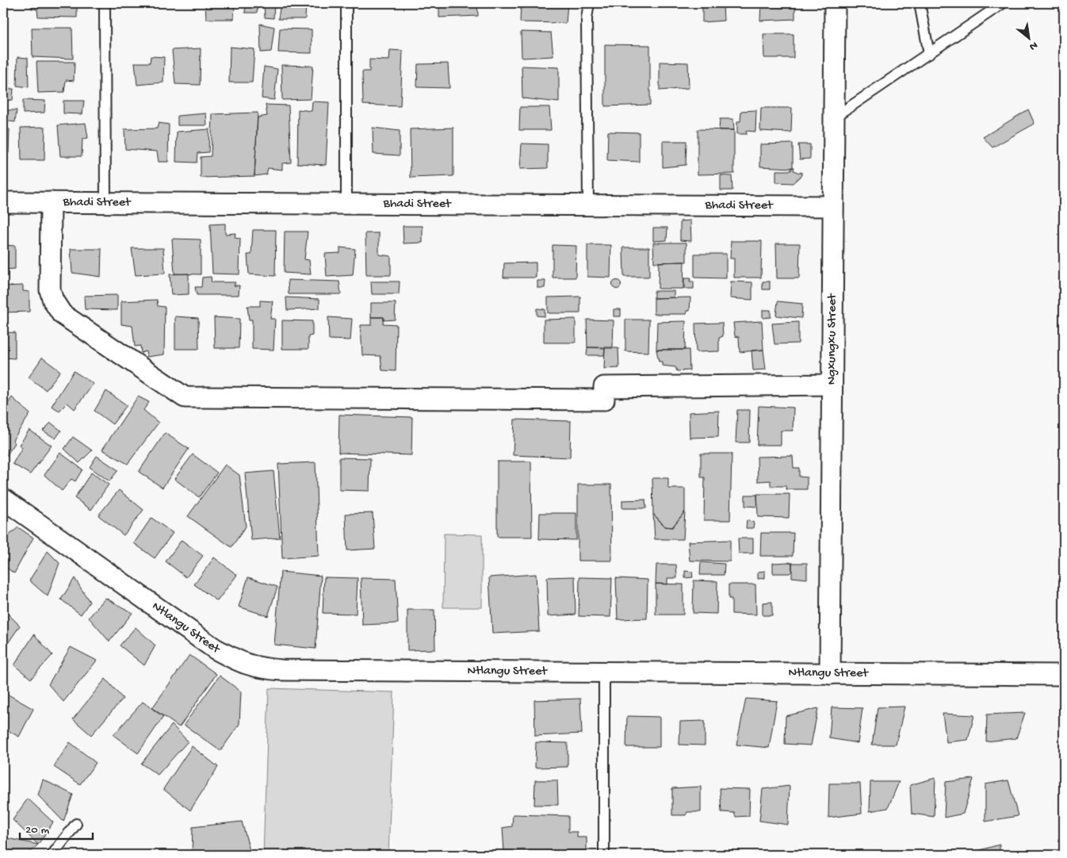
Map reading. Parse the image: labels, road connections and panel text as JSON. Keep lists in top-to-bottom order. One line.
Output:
{"streets":{"street":["Bhadi Street","Ngxungxu Street","Ntlangu Street"]},"crossings":[["Bhadi Street","Ngxungxu Street"],["Ngxungxu Street","Ntlangu Street"]],"scale_bar":"20 m","north":"bottom right"}
